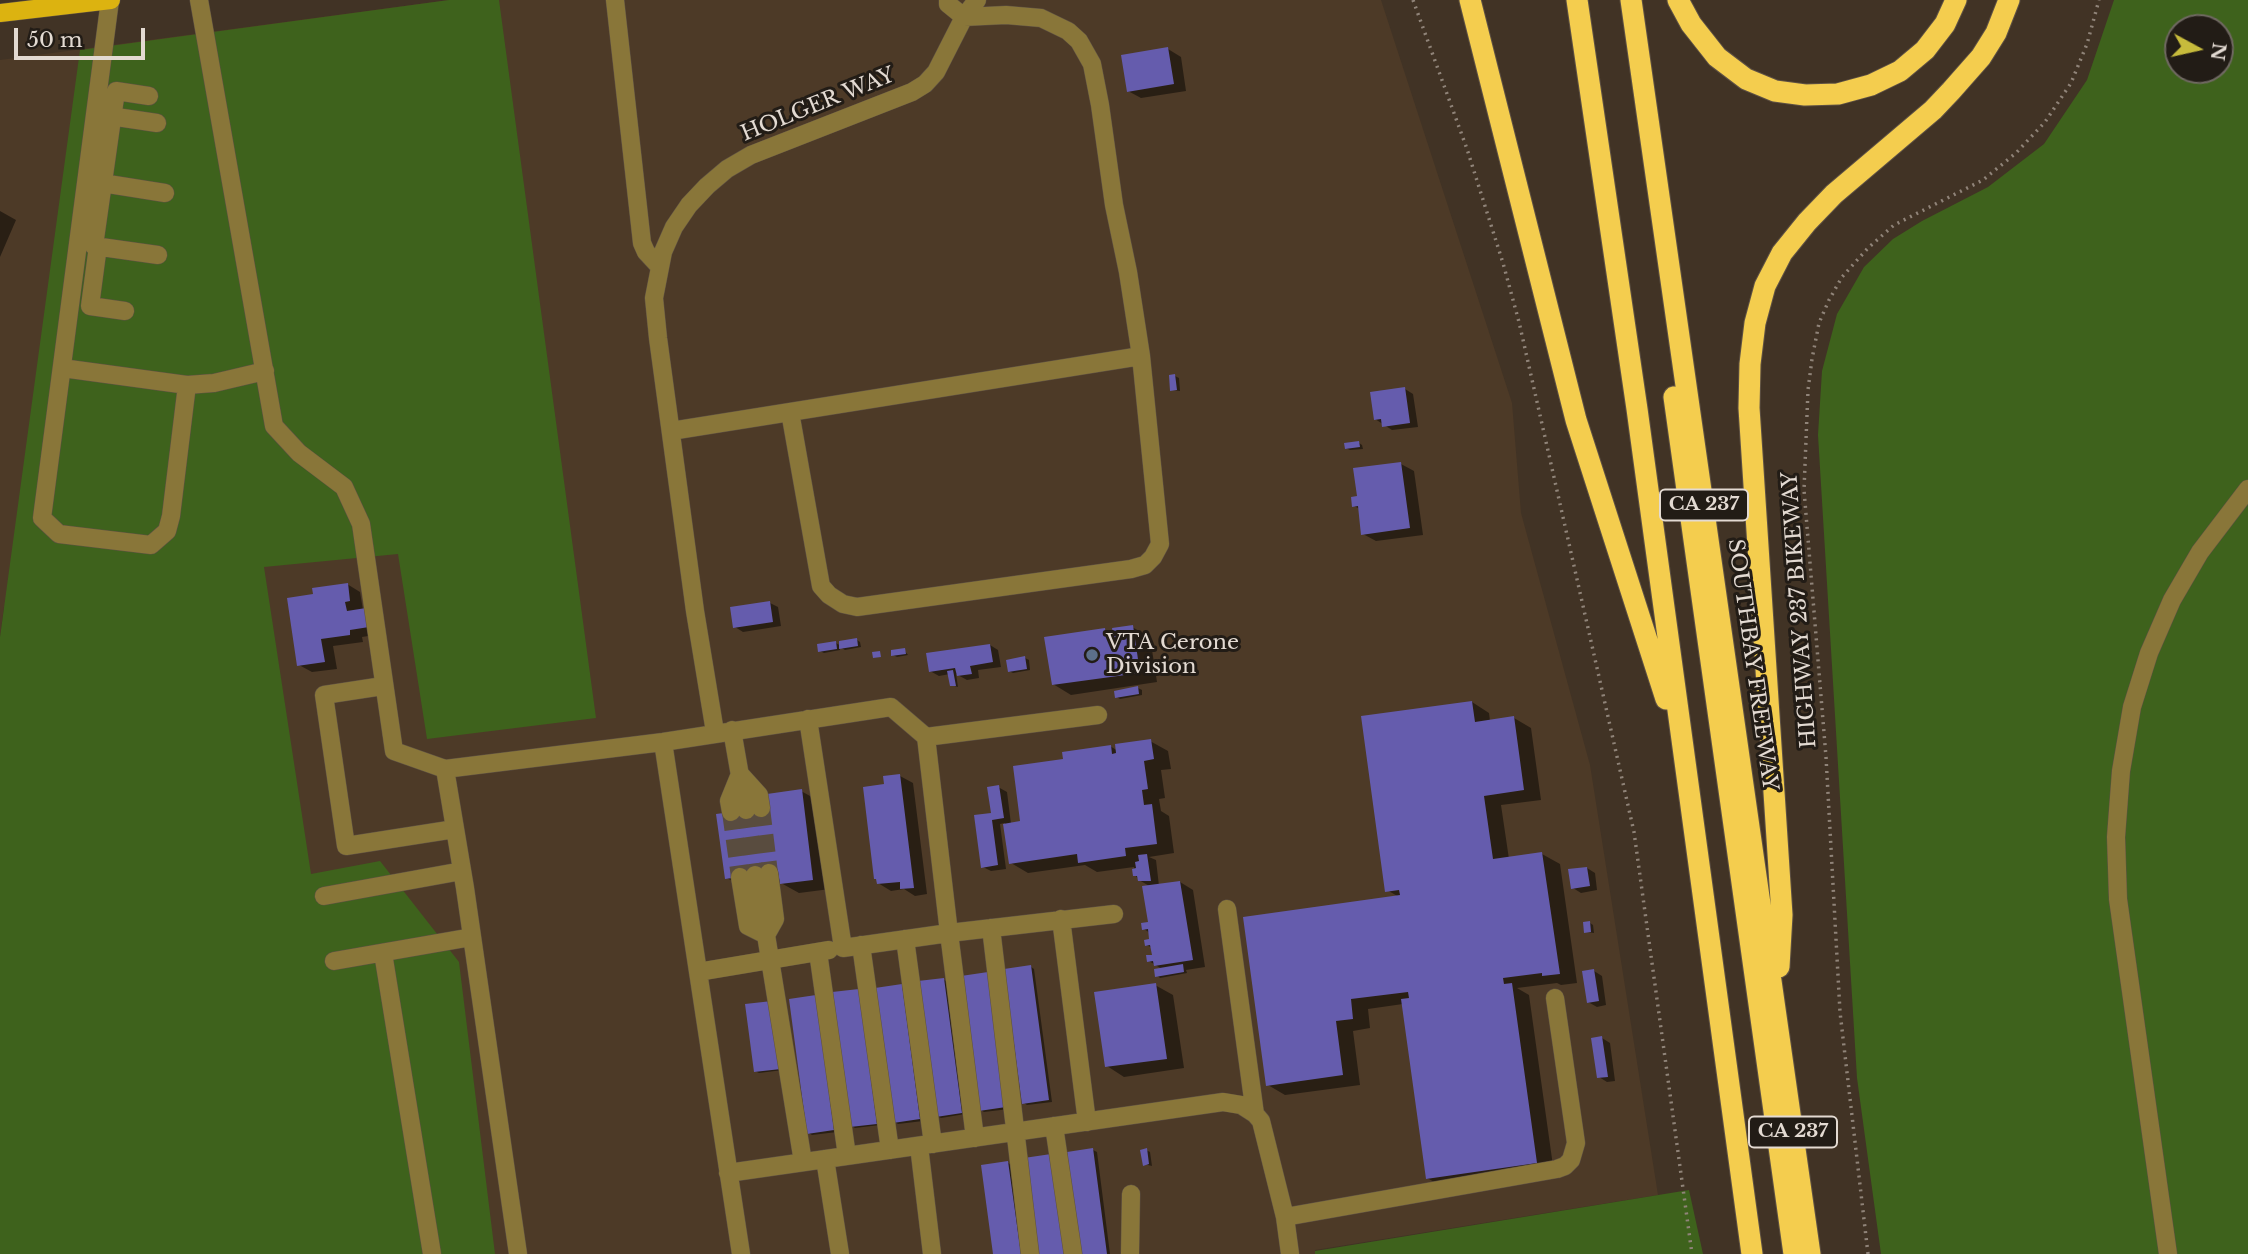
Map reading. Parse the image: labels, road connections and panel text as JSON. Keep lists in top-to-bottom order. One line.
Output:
{"streets":{"highway":["CA 237","SOUTHBAY FREEWAY"],"lane":["HOLGER WAY"],"path":["HIGHWAY 237 BIKEWAY"]},"places":["VTA Cerone Division"],"scale_bar":"50 m","north":"right"}
